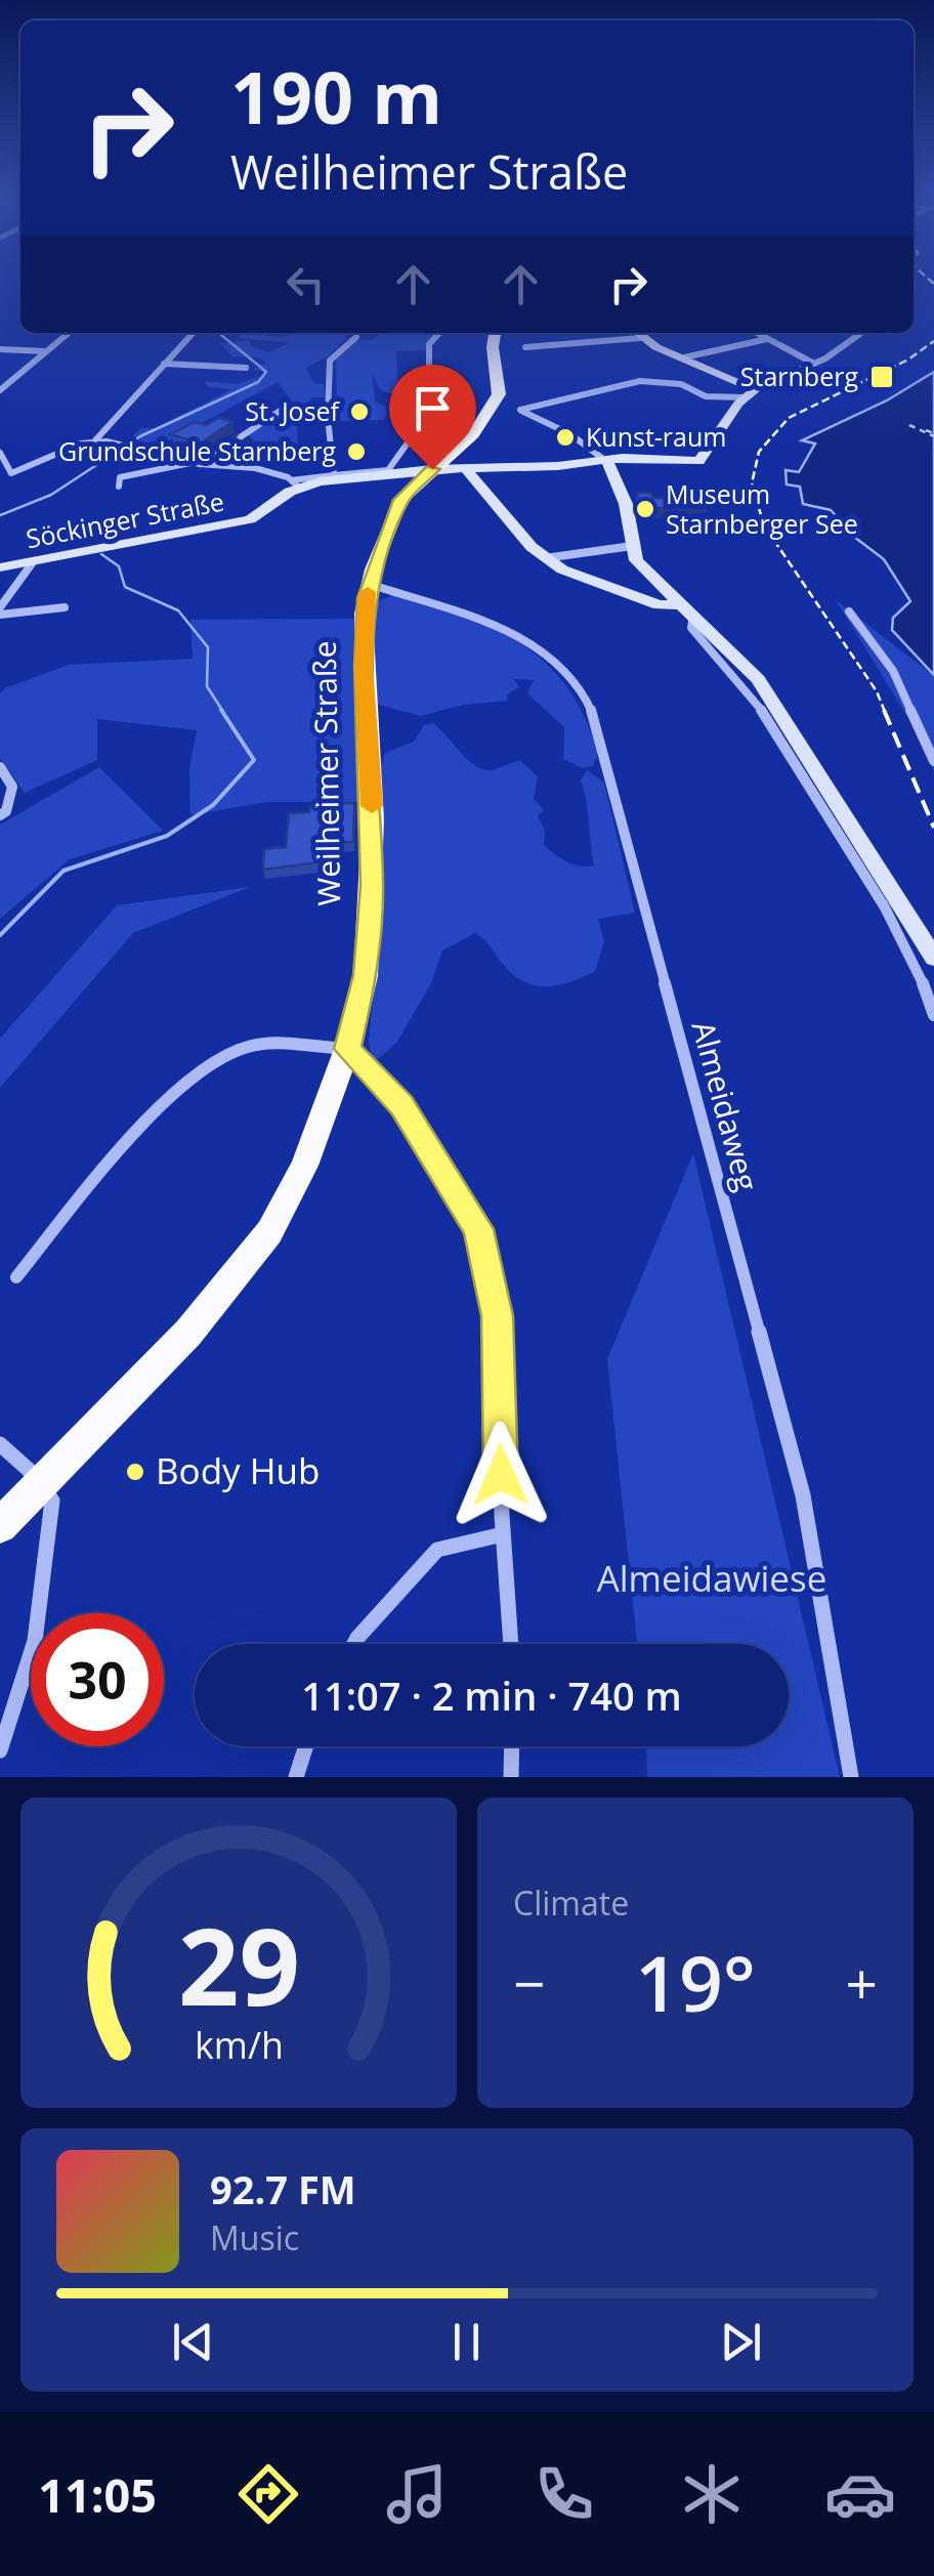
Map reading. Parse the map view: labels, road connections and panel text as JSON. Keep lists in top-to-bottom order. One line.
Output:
{"streets":{"main road":["Söckinger Straße","Weilheimer Straße"],"street":["Almeidaweg"]},"crossings":[["Söckinger Straße","Weilheimer Straße"],["Weilheimer Straße","Almeidaweg"]],"parks":["Almeidawiese"],"places":{"transit":["Starnberg"],"other":["St. Josef","Kunst-raum","Grundschule Starnberg","Museum Starnberger See","Body Hub"]},"page":{"turn":["190 m","Weilheimer Straße"],"limit":"30","trip":"11:07 · 2 min · 740 m","tile":"Climate","heat":["−","19°","+"],"song":["92.7 FM","Music"],"tabs":"11:05","gauge":["29","km/h"]}}
